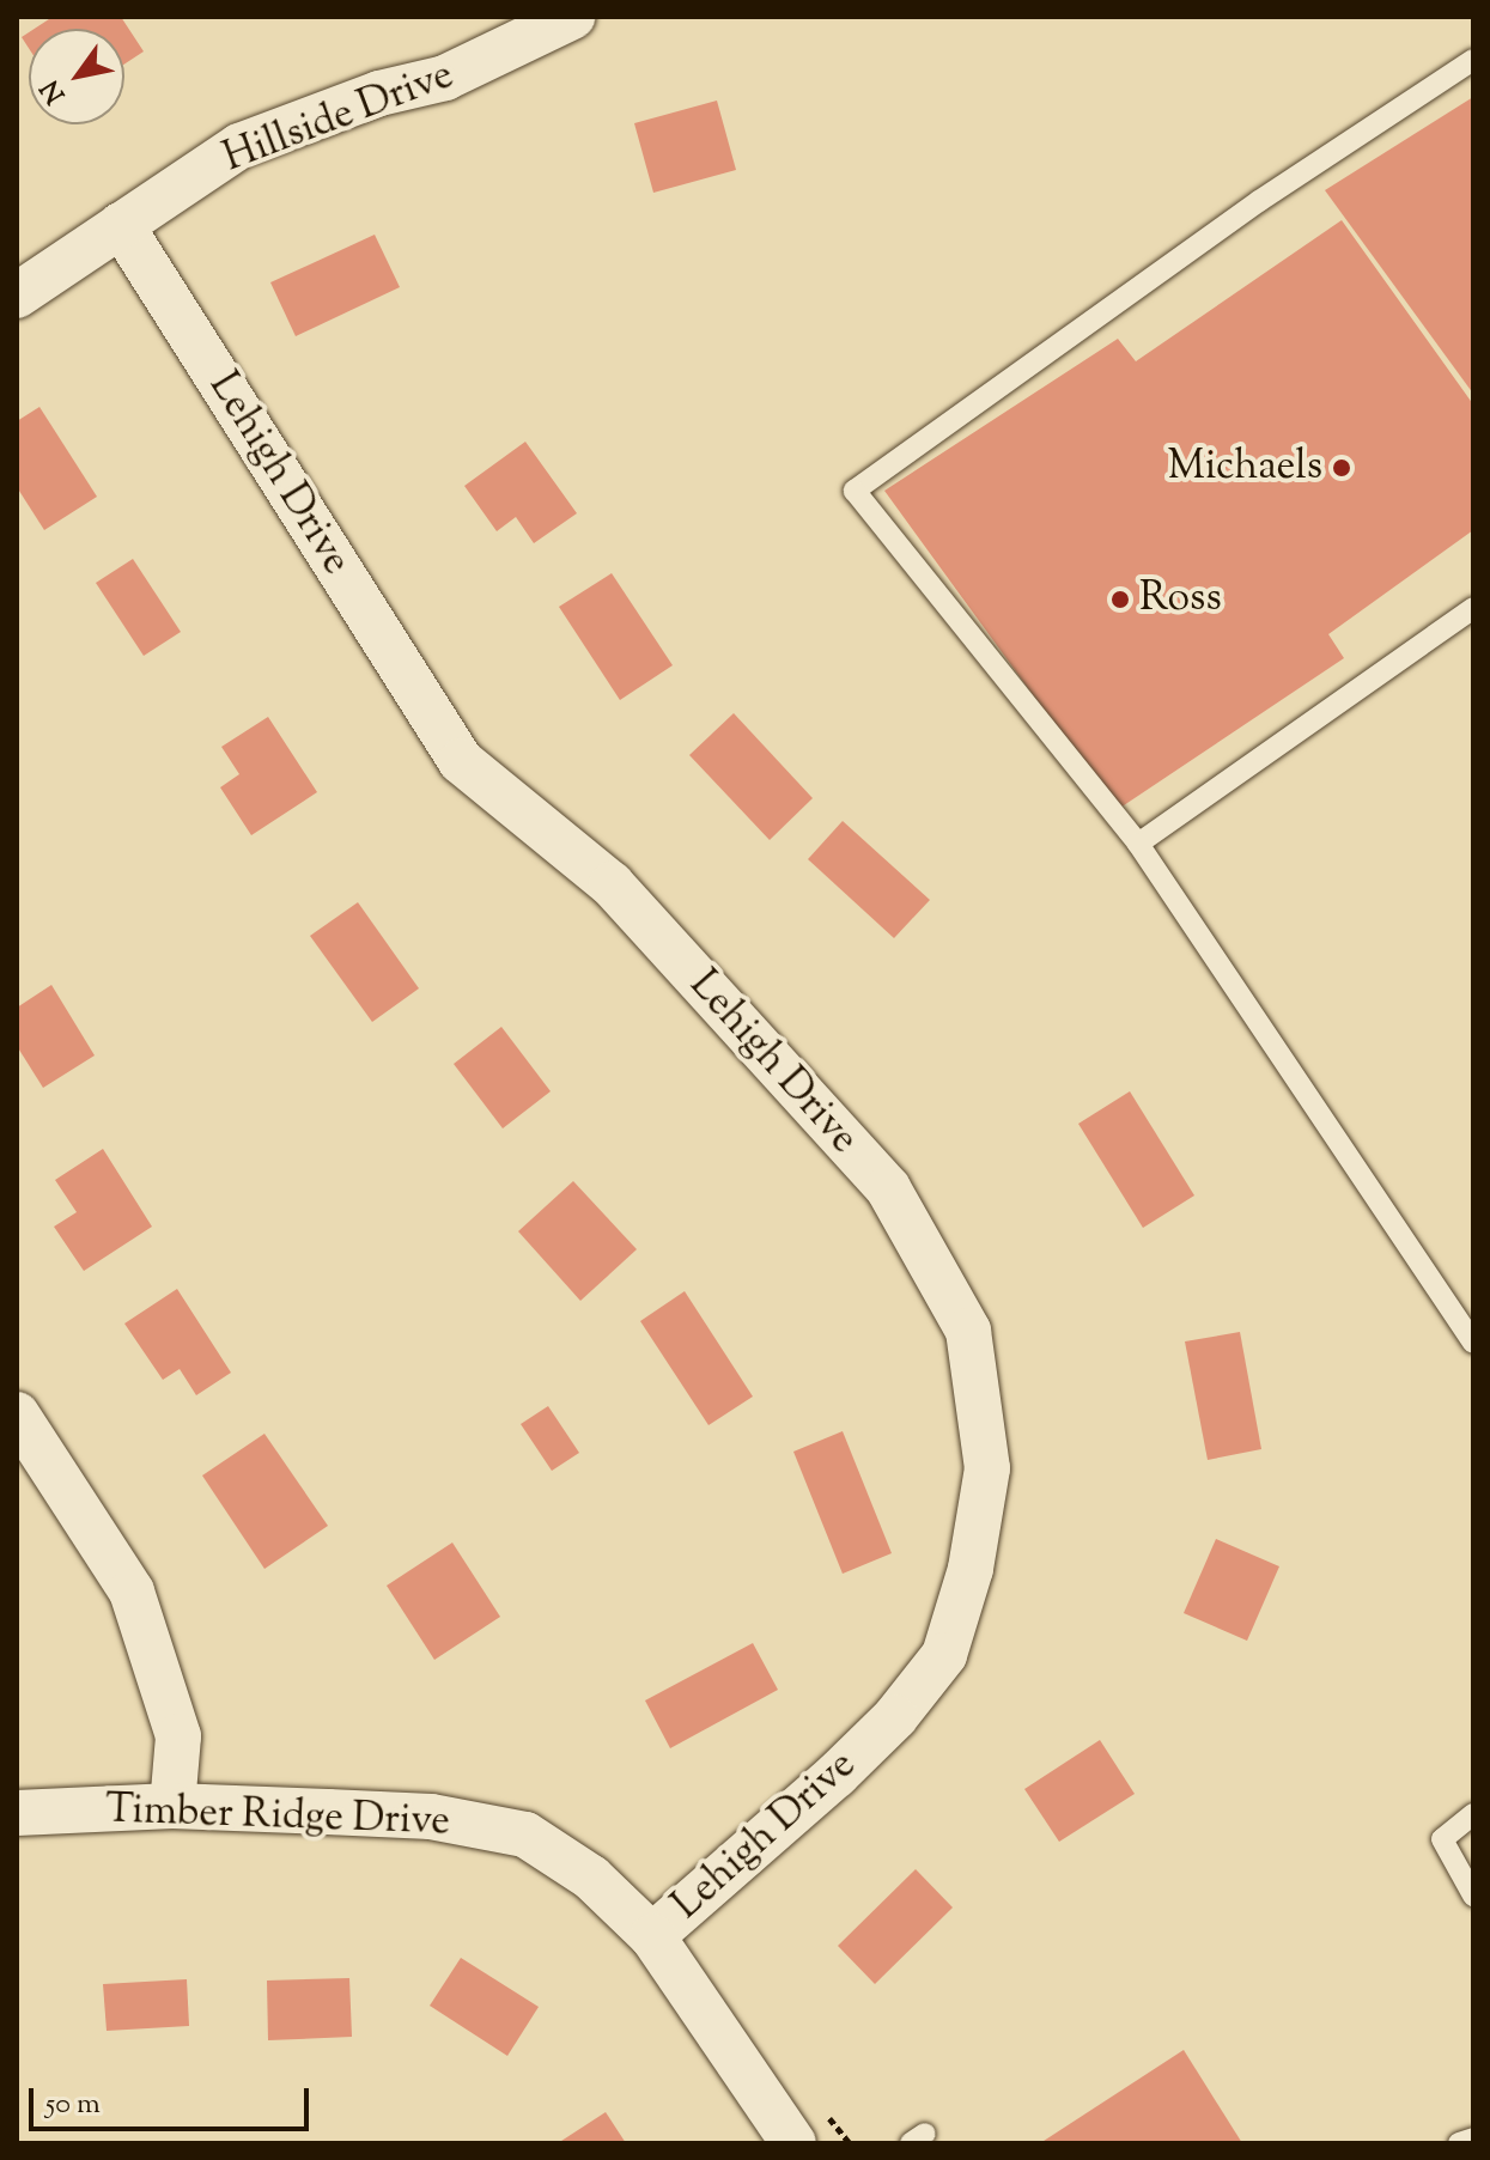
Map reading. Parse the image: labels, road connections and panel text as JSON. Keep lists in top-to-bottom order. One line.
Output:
{"streets":{"street":["Hillside Drive","Lehigh Drive","Timber Ridge Drive"]},"crossings":[["Hillside Drive","Lehigh Drive"],["Lehigh Drive","Timber Ridge Drive"]],"places":["Michaels","Ross"],"scale_bar":"50 m","north":"bottom left"}
